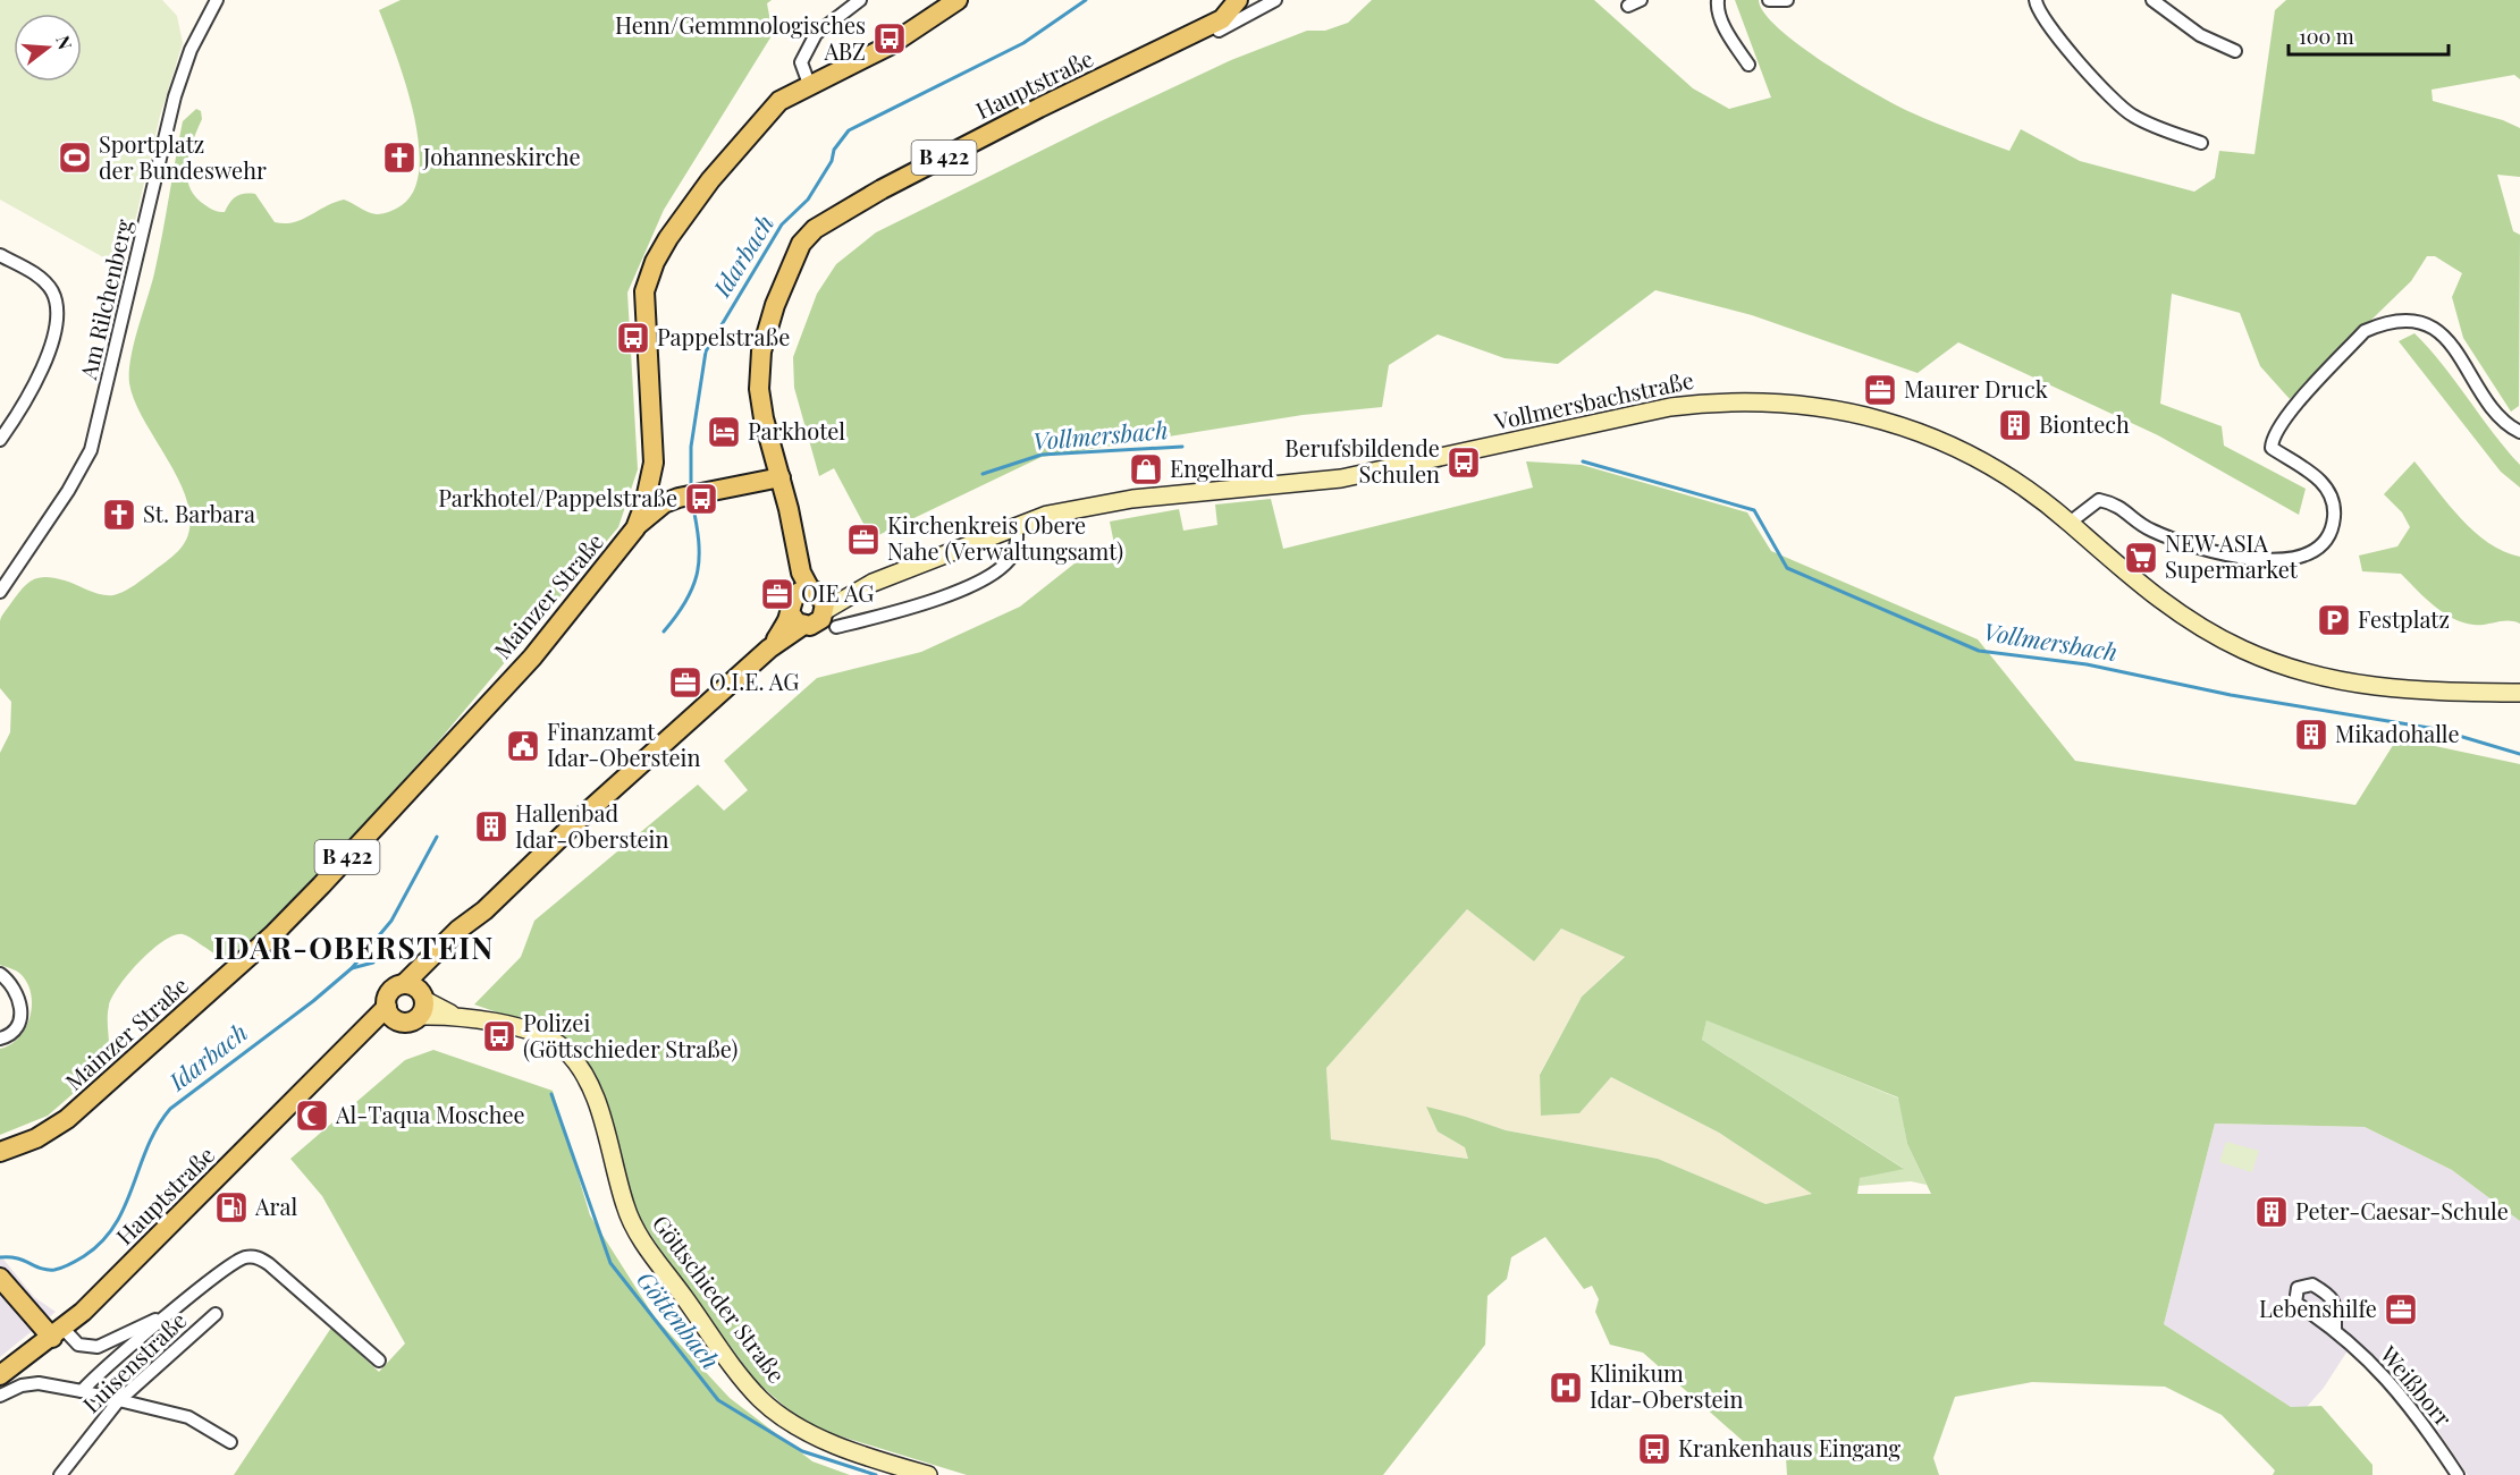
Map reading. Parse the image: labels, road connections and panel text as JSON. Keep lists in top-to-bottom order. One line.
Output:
{"streets":{"main road":["Hauptstraße","B 422","Vollmersbachstraße","Mainzer Straße","Göttschieder Straße"],"street":["Am Rilchenberg","Luisenstraße","Weißborr"]},"crossings":[["Hauptstraße","B 422"],["Hauptstraße","Vollmersbachstraße"],["Hauptstraße","Göttschieder Straße"],["B 422","Mainzer Straße"]],"districts":["IDAR-OBERSTEIN"],"water":["Idarbach","Vollmersbach","Göttenbach"],"places":{"bus stop":["Henn/Gemmnologisches ABZ","Pappelstraße","Berufsbildende Schulen","Parkhotel/Pappelstraße","Polizei (Göttschieder Straße)","Krankenhaus Eingang"],"sports":["Sportplatz der Bundeswehr"],"church":["Johanneskirche","St. Barbara"],"office":["Maurer Druck","Kirchenkreis Obere Nahe (Verwaltungsamt)","OIE AG","O.I.E. AG","Lebenshilfe"],"building":["Biontech","Mikadohalle","Hallenbad Idar-Oberstein","Peter-Caesar-Schule"],"hotel":["Parkhotel"],"shop":["Engelhard"],"supermarket":["NEW ASIA Supermarket"],"parking":["Festplatz"],"public building":["Finanzamt Idar-Oberstein"],"mosque":["Al-Taqua Moschee"],"fuel station":["Aral"],"hospital":["Klinikum Idar-Oberstein"]},"scale_bar":"100 m","north":"right"}
